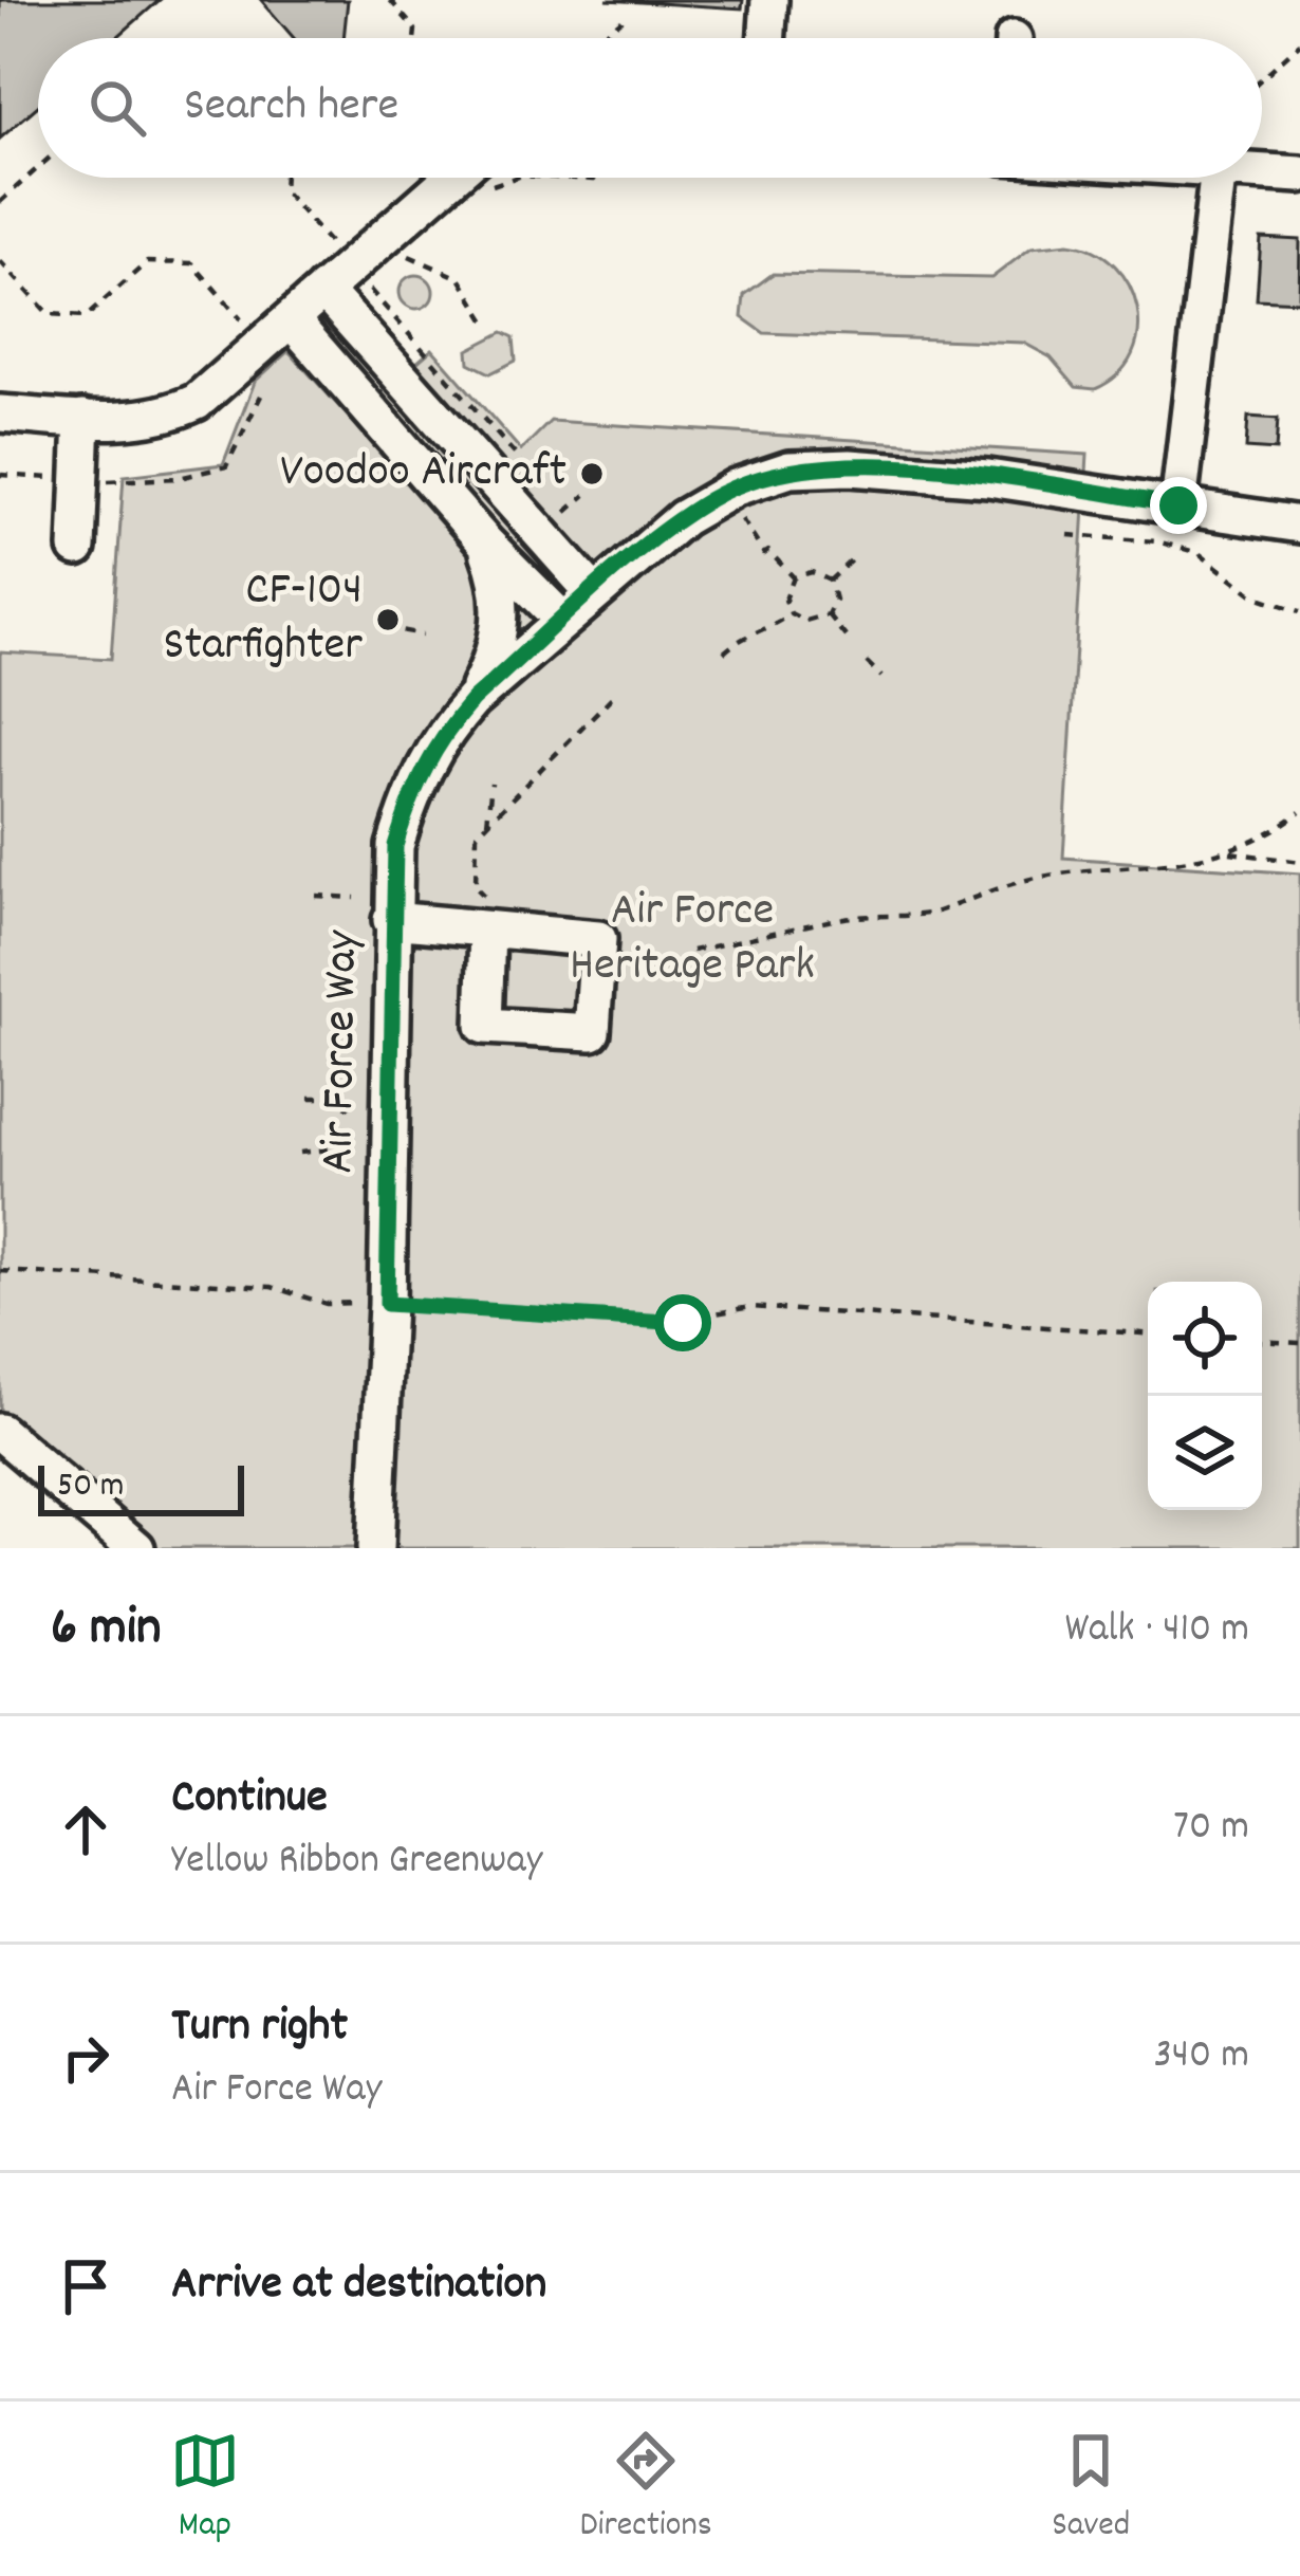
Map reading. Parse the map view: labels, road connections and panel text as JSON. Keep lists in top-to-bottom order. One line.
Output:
{"streets":{"street":["Air Force Way"]},"parks":["Air Force Heritage Park"],"places":["Voodoo Aircraft","CF-104 Starfighter"],"scale_bar":"50 m","page":{"search":"Search here","scale":"50 m","heading":["6 min","Walk · 410 m"],"list":[["Continue","Yellow Ribbon Greenway","70 m"],["Turn right","Air Force Way","340 m"],"Arrive at destination"],"nav":["Map","Directions","Saved"]}}
